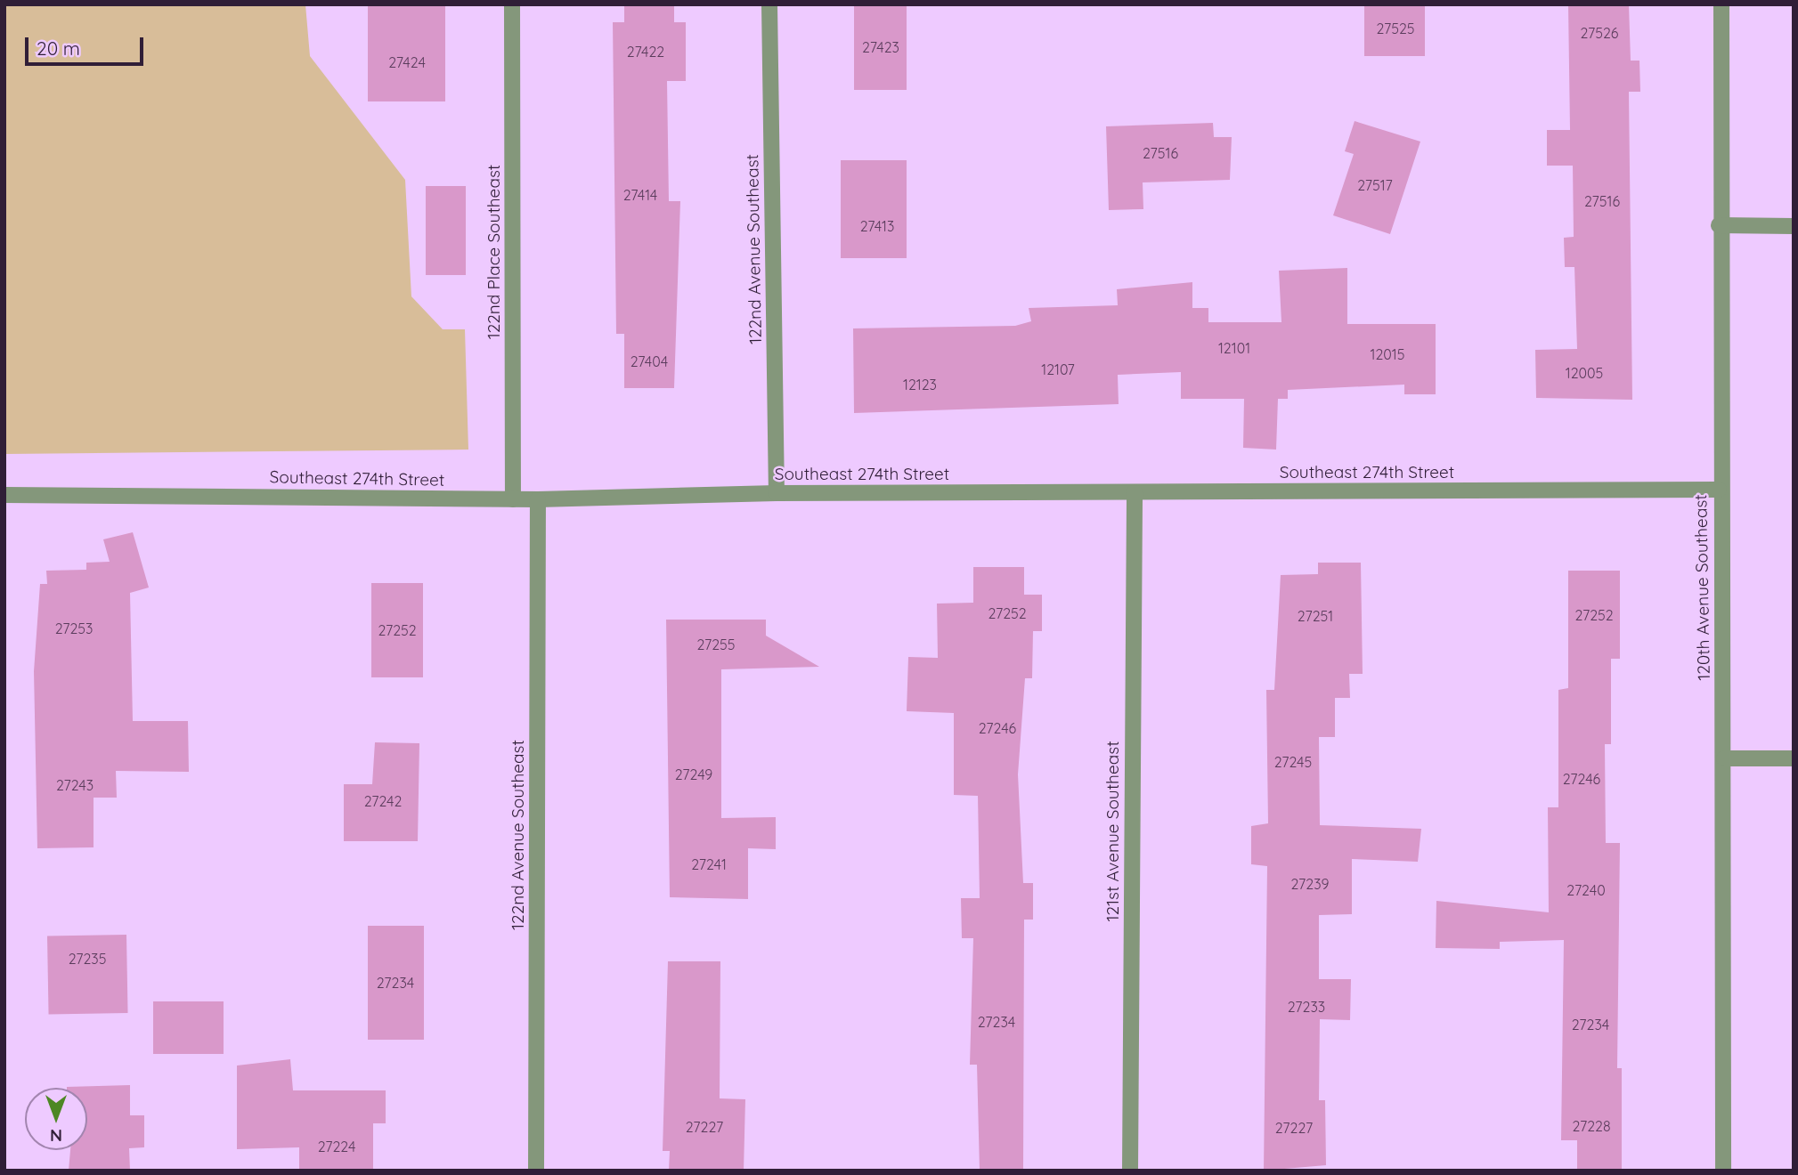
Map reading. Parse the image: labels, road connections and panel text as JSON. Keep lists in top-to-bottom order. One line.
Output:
{"streets":{"street":["122nd Avenue Southeast","122nd Place Southeast","Southeast 274th Street","120th Avenue Southeast","121st Avenue Southeast"]},"crossings":[["122nd Avenue Southeast","Southeast 274th Street"],["122nd Place Southeast","Southeast 274th Street"],["Southeast 274th Street","120th Avenue Southeast"],["Southeast 274th Street","121st Avenue Southeast"]],"house_numbers":["27525","27526","27423","27422","27424","27516","27517","27414","27516","27413","12101","12015","27404","12107","12005","12123","27252","27252","27251","27253","27252","27255","27246","27245","27249","27246","27243","27242","27241","27239","27240","27235","27234","27233","27234","27234","27228","27227","27227","27224"],"scale_bar":"20 m","north":"bottom"}
